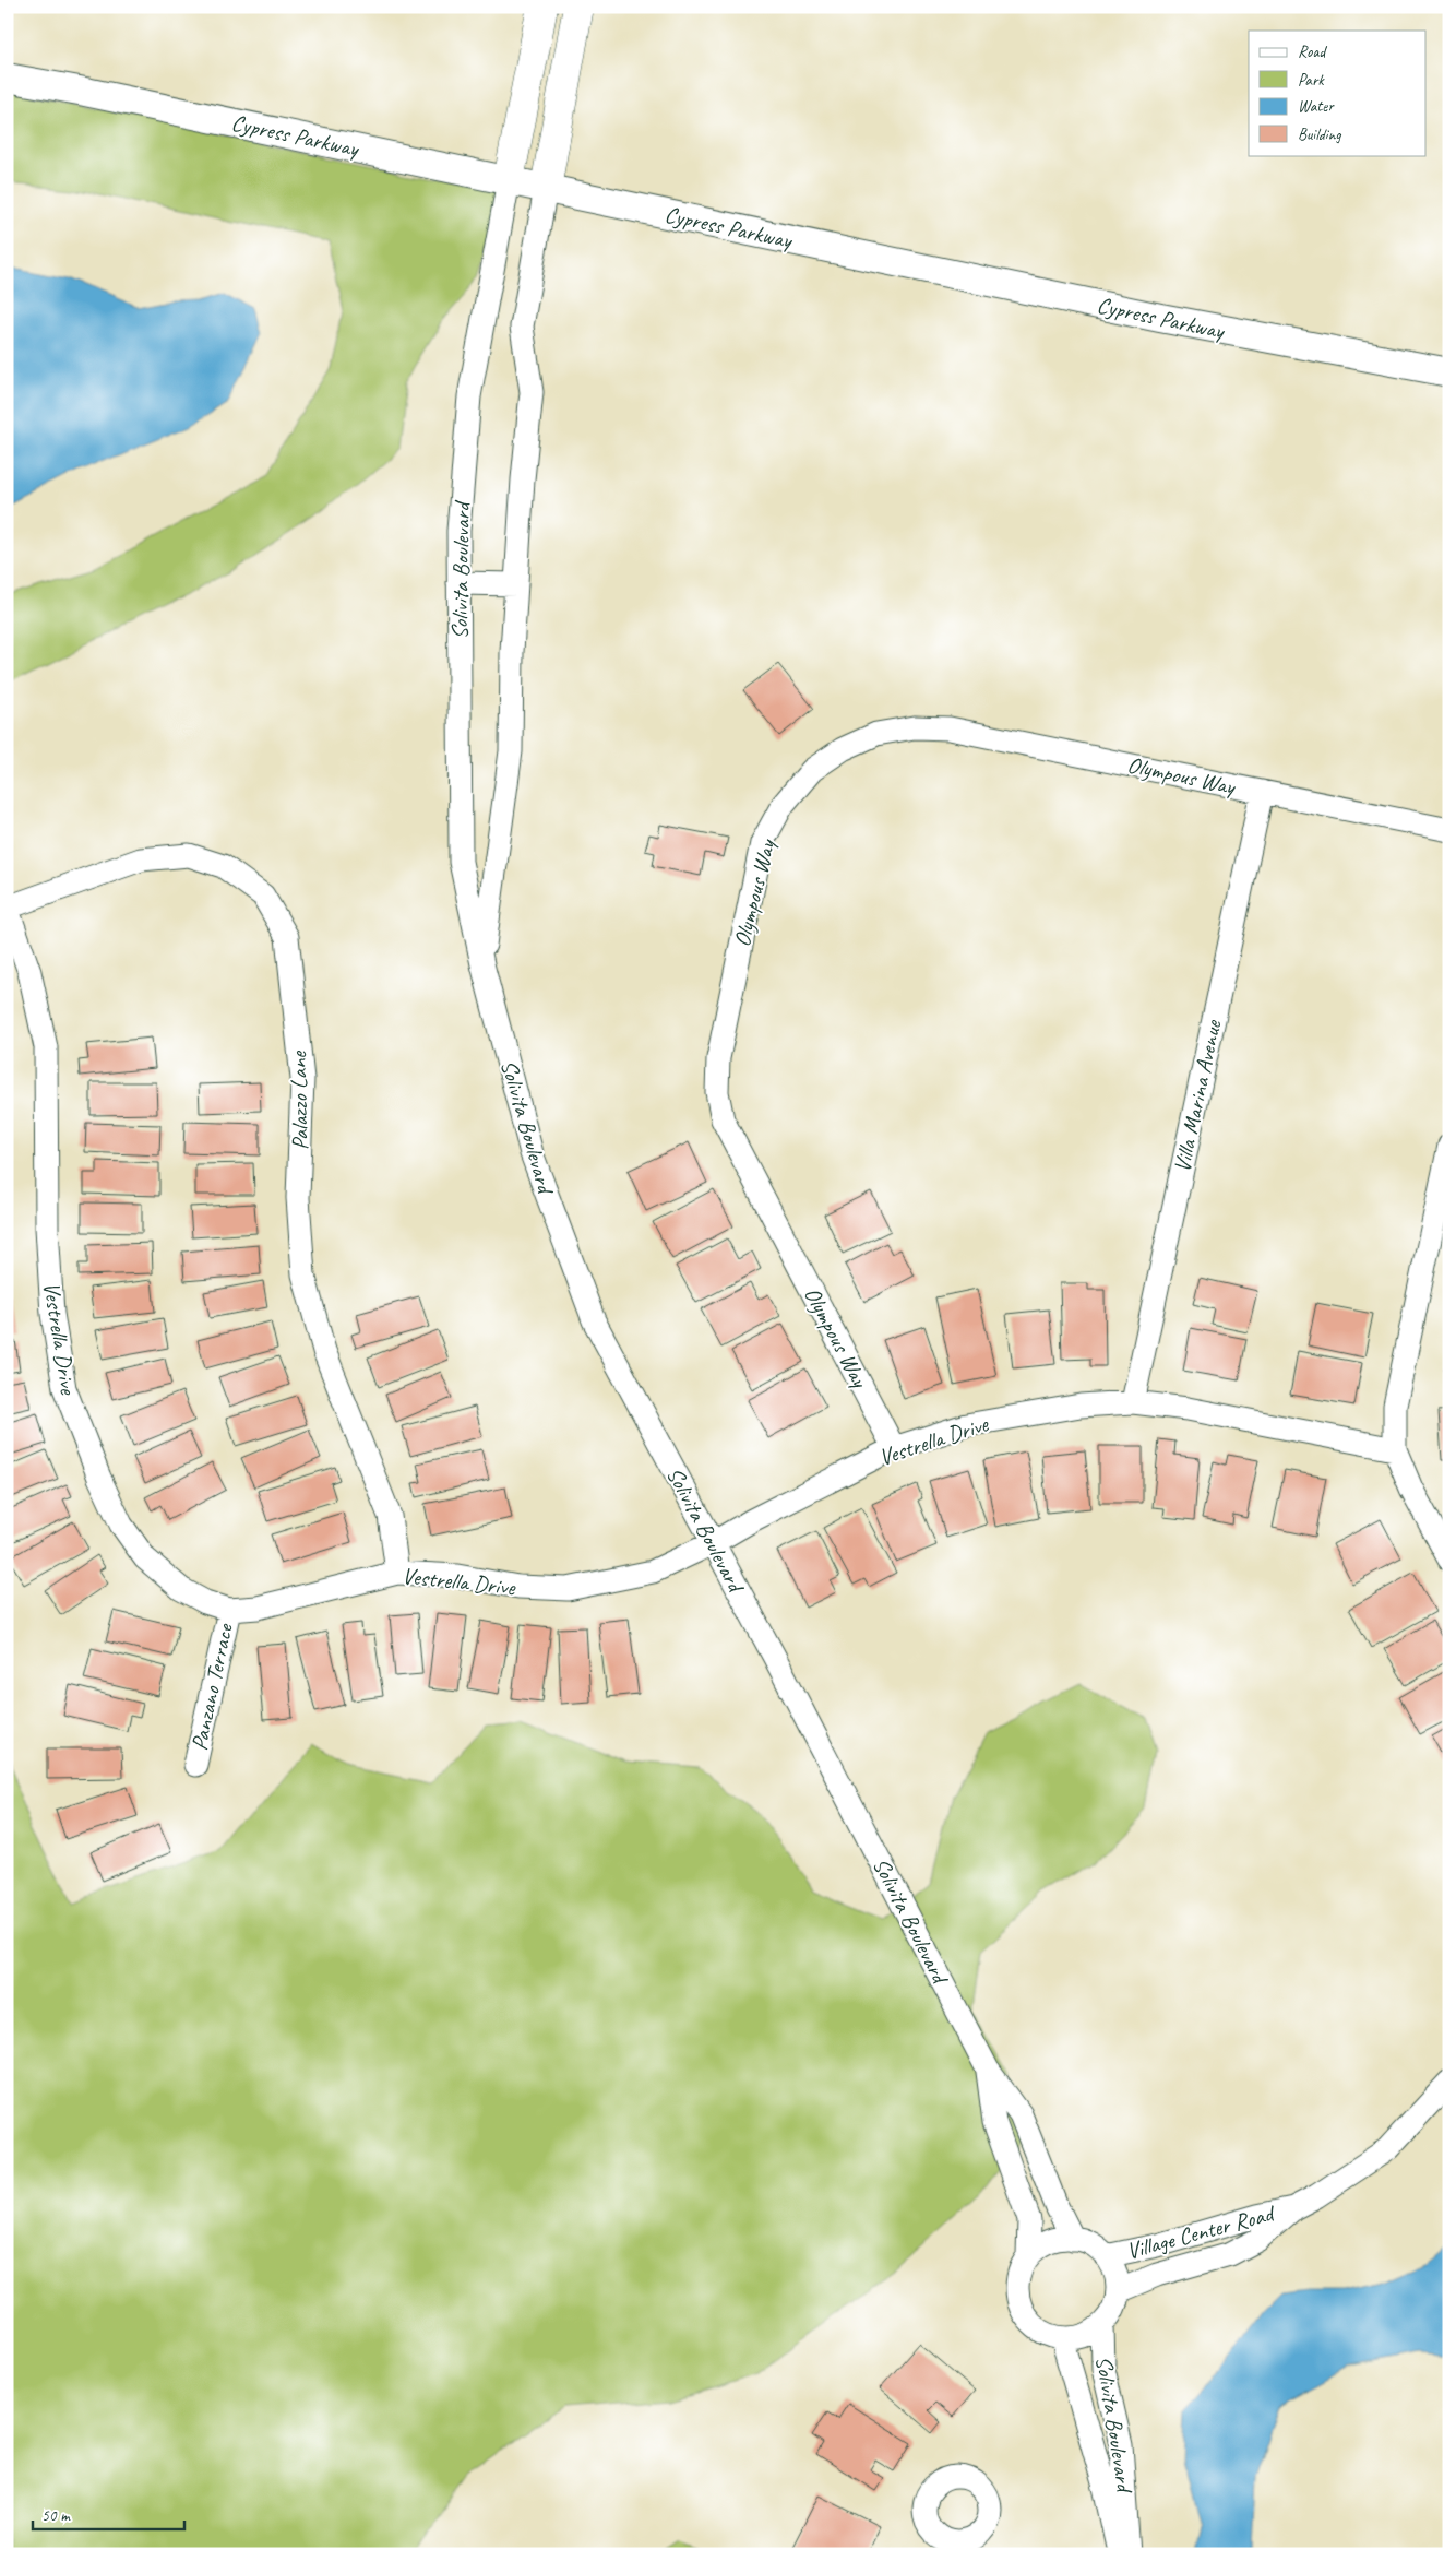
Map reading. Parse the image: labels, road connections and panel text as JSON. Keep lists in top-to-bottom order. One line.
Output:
{"streets":{"main road":["Cypress Parkway"],"street":["Solivita Boulevard","Olympous Way","Villa Marina Avenue","Palazzo Lane","Vestrella Drive","Panzano Terrace","Village Center Road"]},"crossings":[["Cypress Parkway","Solivita Boulevard"],["Solivita Boulevard","Vestrella Drive"],["Solivita Boulevard","Village Center Road"],["Olympous Way","Villa Marina Avenue"],["Olympous Way","Vestrella Drive"],["Villa Marina Avenue","Vestrella Drive"],["Palazzo Lane","Vestrella Drive"],["Vestrella Drive","Panzano Terrace"]],"legend":["Road","Park","Water","Building"],"scale_bar":"50 m"}
